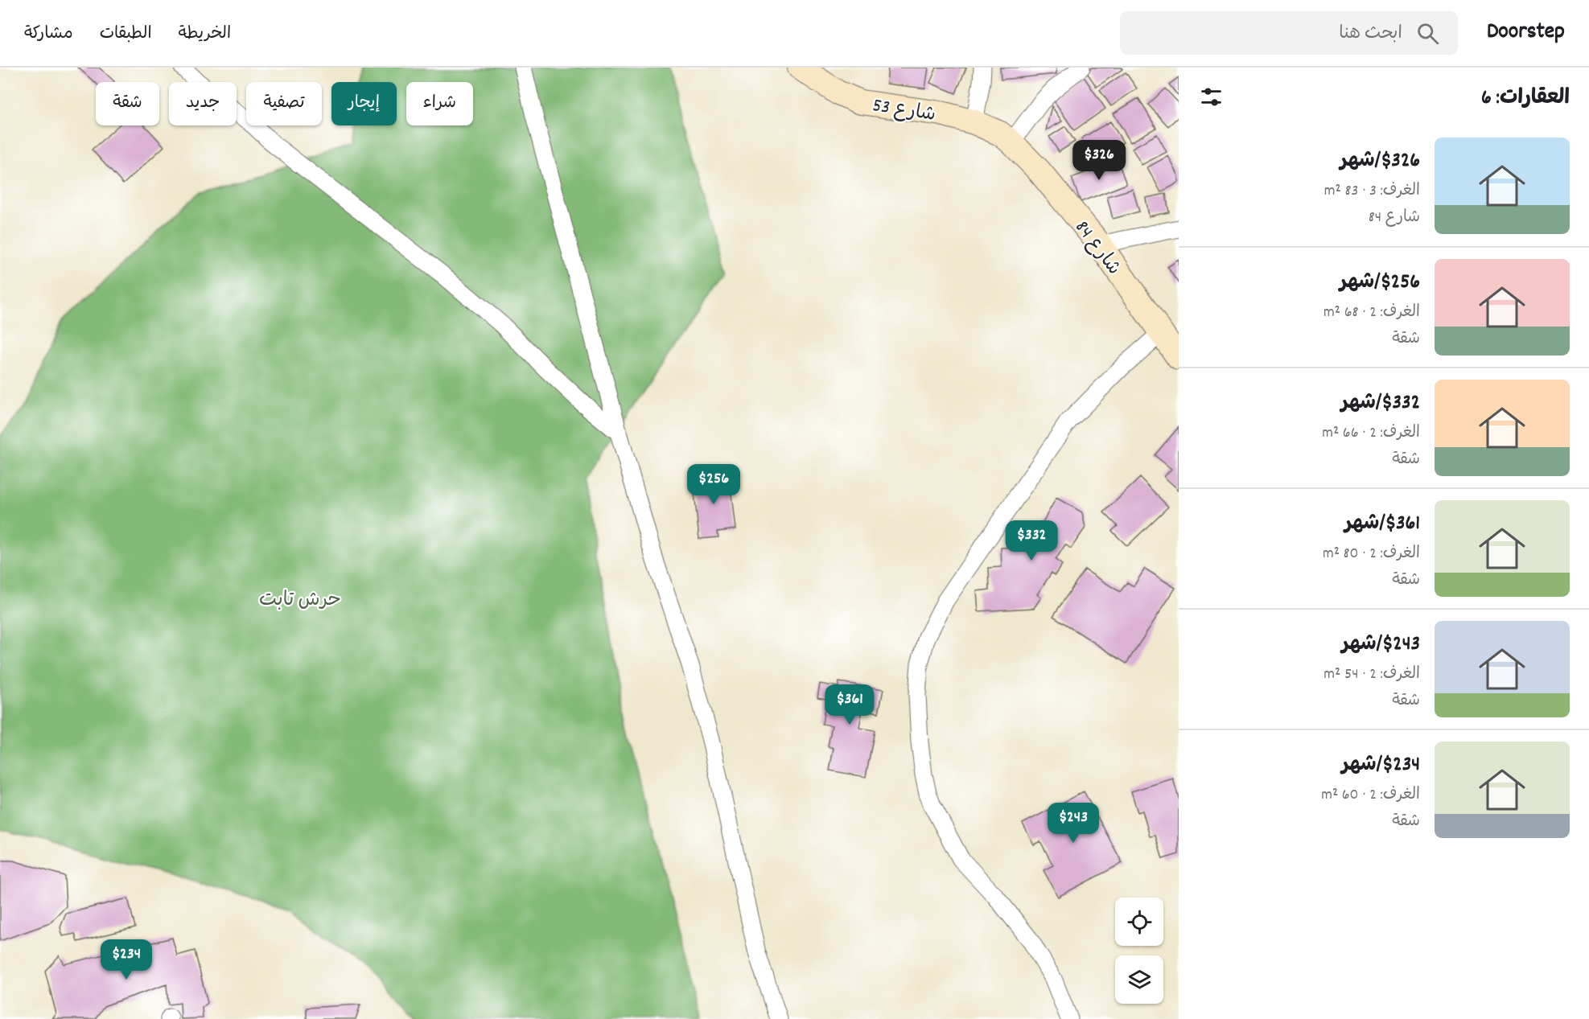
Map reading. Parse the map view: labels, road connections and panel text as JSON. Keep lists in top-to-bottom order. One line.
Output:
{"streets":{"street":["شارع 53","شارع 84"]},"crossings":[["شارع 53","شارع 84"]],"parks":["حرش تابت"],"page":{"header":"Doorstep","search":"ابحث هنا","nav":["الخريطة","الطبقات","مشاركة"],"heading":"العقارات: 6","chip":["شراء","إيجار","تصفية","جديد","شقة"],"list":[{"name":"$326/شهر","note":"الغرف: 3 · 83 m² · شارع 84"},{"name":"$256/شهر","note":"الغرف: 2 · 68 m² · شقة"},{"name":"$332/شهر","note":"الغرف: 2 · 66 m² · شقة"},{"name":"$361/شهر","note":"الغرف: 2 · 80 m² · شقة"},{"name":"$243/شهر","note":"الغرف: 2 · 54 m² · شقة"},{"name":"$234/شهر","note":"الغرف: 2 · 60 m² · شقة"}],"price":["$326","$256","$332","$361","$243","$234"]}}
